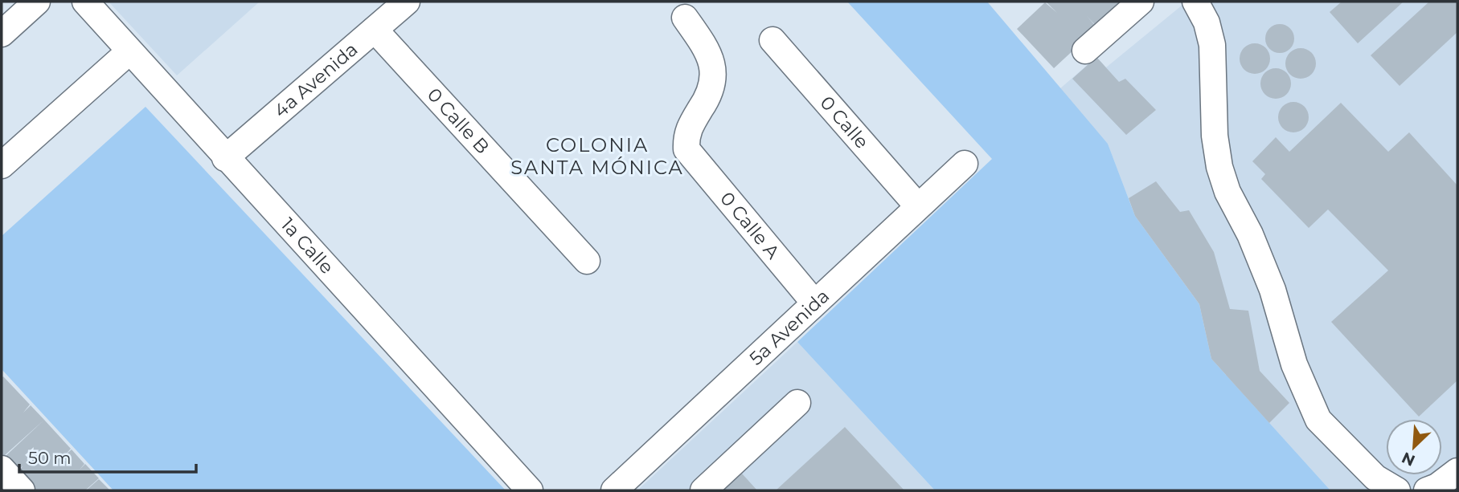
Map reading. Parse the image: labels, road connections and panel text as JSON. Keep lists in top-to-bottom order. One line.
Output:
{"streets":{"street":["4a Avenida","0 Calle B","0 Calle","0 Calle A","1a Calle","5a Avenida"]},"crossings":[["4a Avenida","0 Calle B"],["4a Avenida","1a Calle"],["0 Calle","5a Avenida"],["0 Calle A","5a Avenida"]],"districts":["COLONIA SANTA MÓNICA"],"scale_bar":"50 m","north":"bottom left"}
